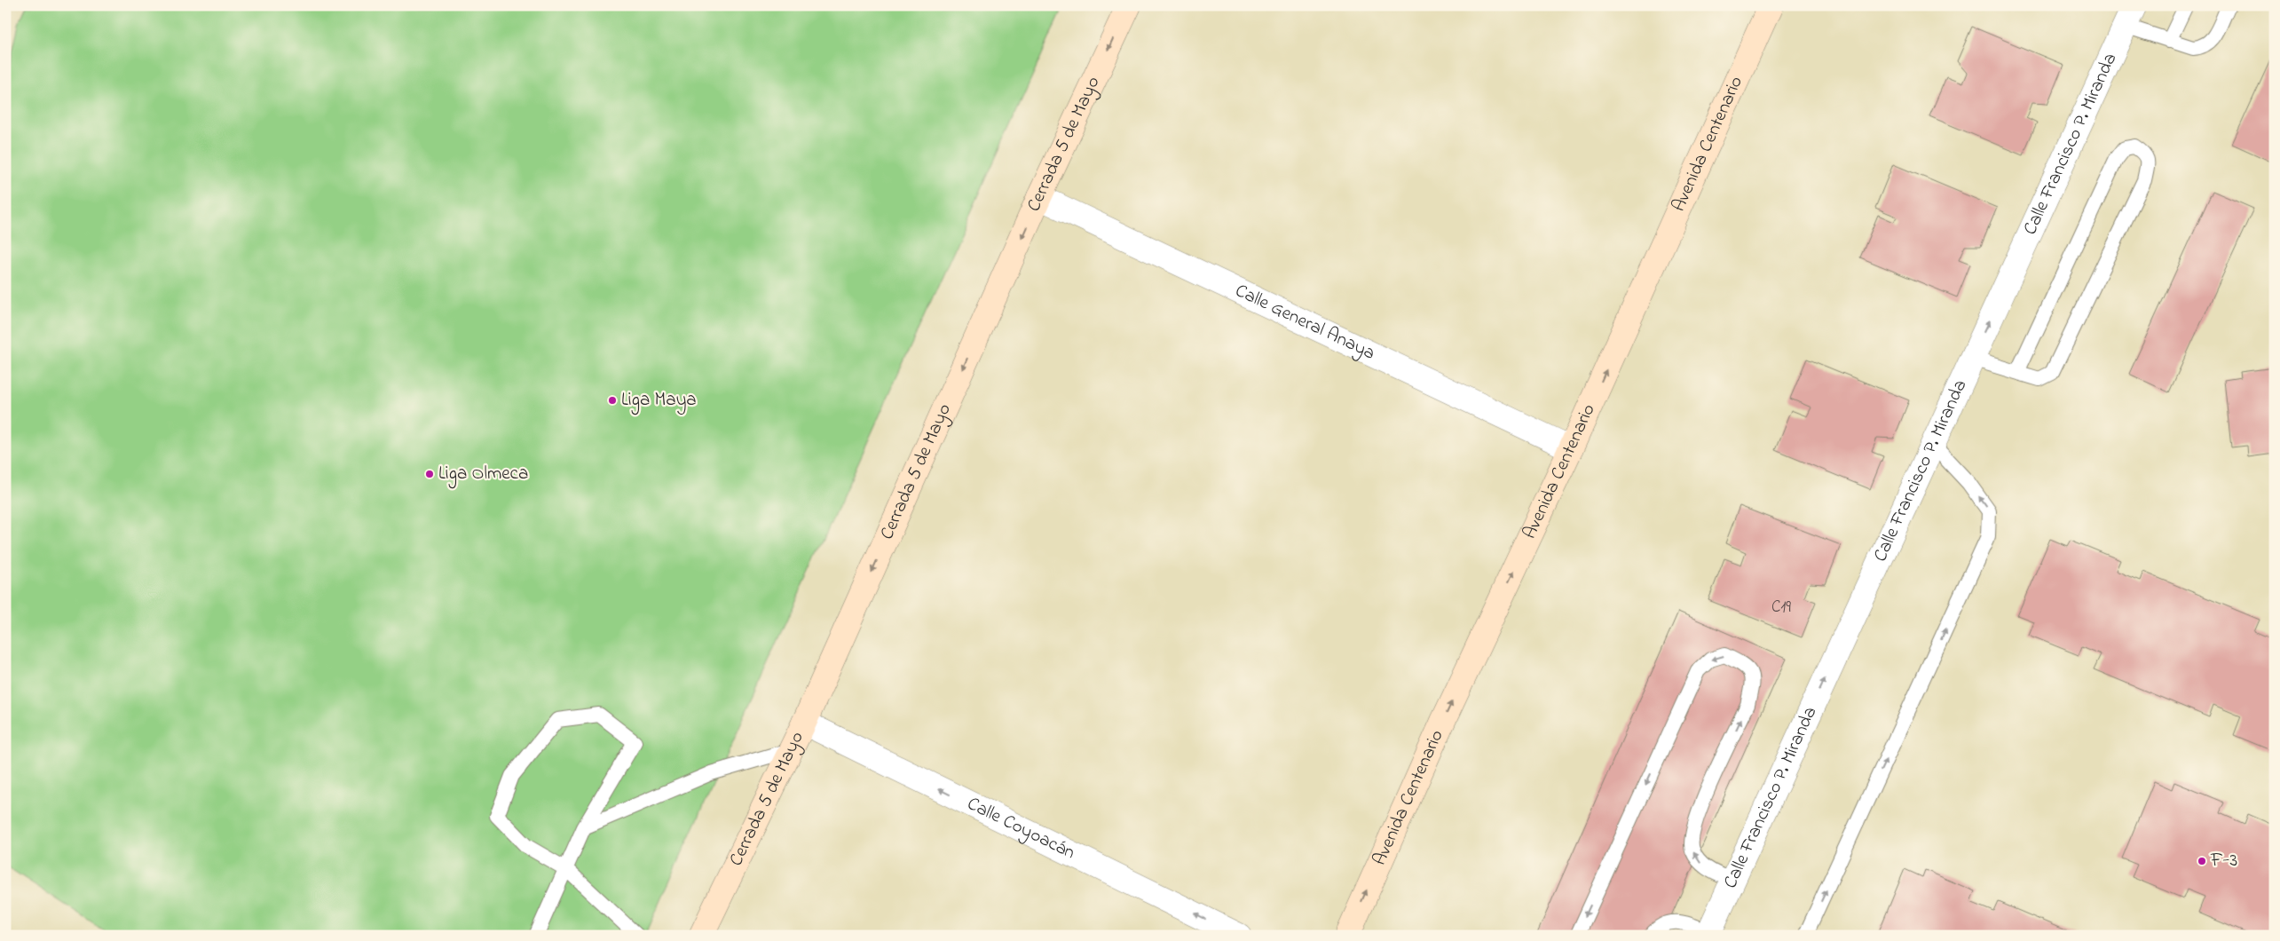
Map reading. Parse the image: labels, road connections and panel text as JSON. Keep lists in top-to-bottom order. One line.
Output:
{"streets":{"main road":["Cerrada 5 de Mayo","Avenida Centenario"],"street":["Calle Francisco P. Miranda","Calle General Anaya","Calle Coyoacán"]},"crossings":[["Cerrada 5 de Mayo","Calle General Anaya"],["Cerrada 5 de Mayo","Calle Coyoacán"],["Avenida Centenario","Calle General Anaya"]],"one_way":["Cerrada 5 de Mayo","Avenida Centenario","Calle Francisco P. Miranda","Calle Coyoacán"],"places":["Liga Maya","Liga Olmeca","F-3"],"house_numbers":["C19"]}
